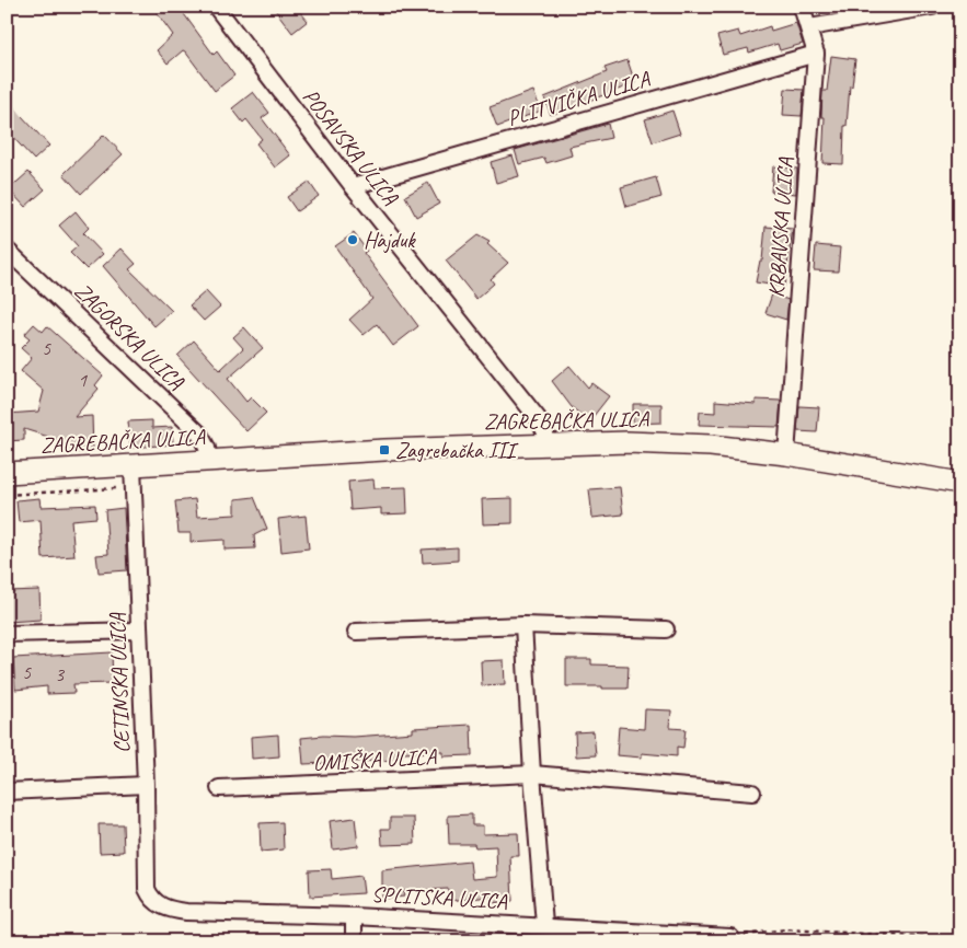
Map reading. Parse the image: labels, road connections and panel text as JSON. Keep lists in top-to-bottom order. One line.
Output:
{"streets":{"main road":["ZAGREBAČKA ULICA"],"street":["PLITVIČKA ULICA","POSAVSKA ULICA","KRBAVSKA ULICA","ZAGORSKA ULICA","CETINSKA ULICA","OMIŠKA ULICA","SPLITSKA ULICA"]},"crossings":[["PLITVIČKA ULICA","POSAVSKA ULICA"],["PLITVIČKA ULICA","KRBAVSKA ULICA"],["POSAVSKA ULICA","ZAGREBAČKA ULICA"],["KRBAVSKA ULICA","ZAGREBAČKA ULICA"],["ZAGORSKA ULICA","ZAGREBAČKA ULICA"],["ZAGREBAČKA ULICA","CETINSKA ULICA"],["CETINSKA ULICA","SPLITSKA ULICA"]],"places":{"other":["Hajduk"],"transit":["Zagrebačka III"]},"house_numbers":["5","1","5","3"]}
